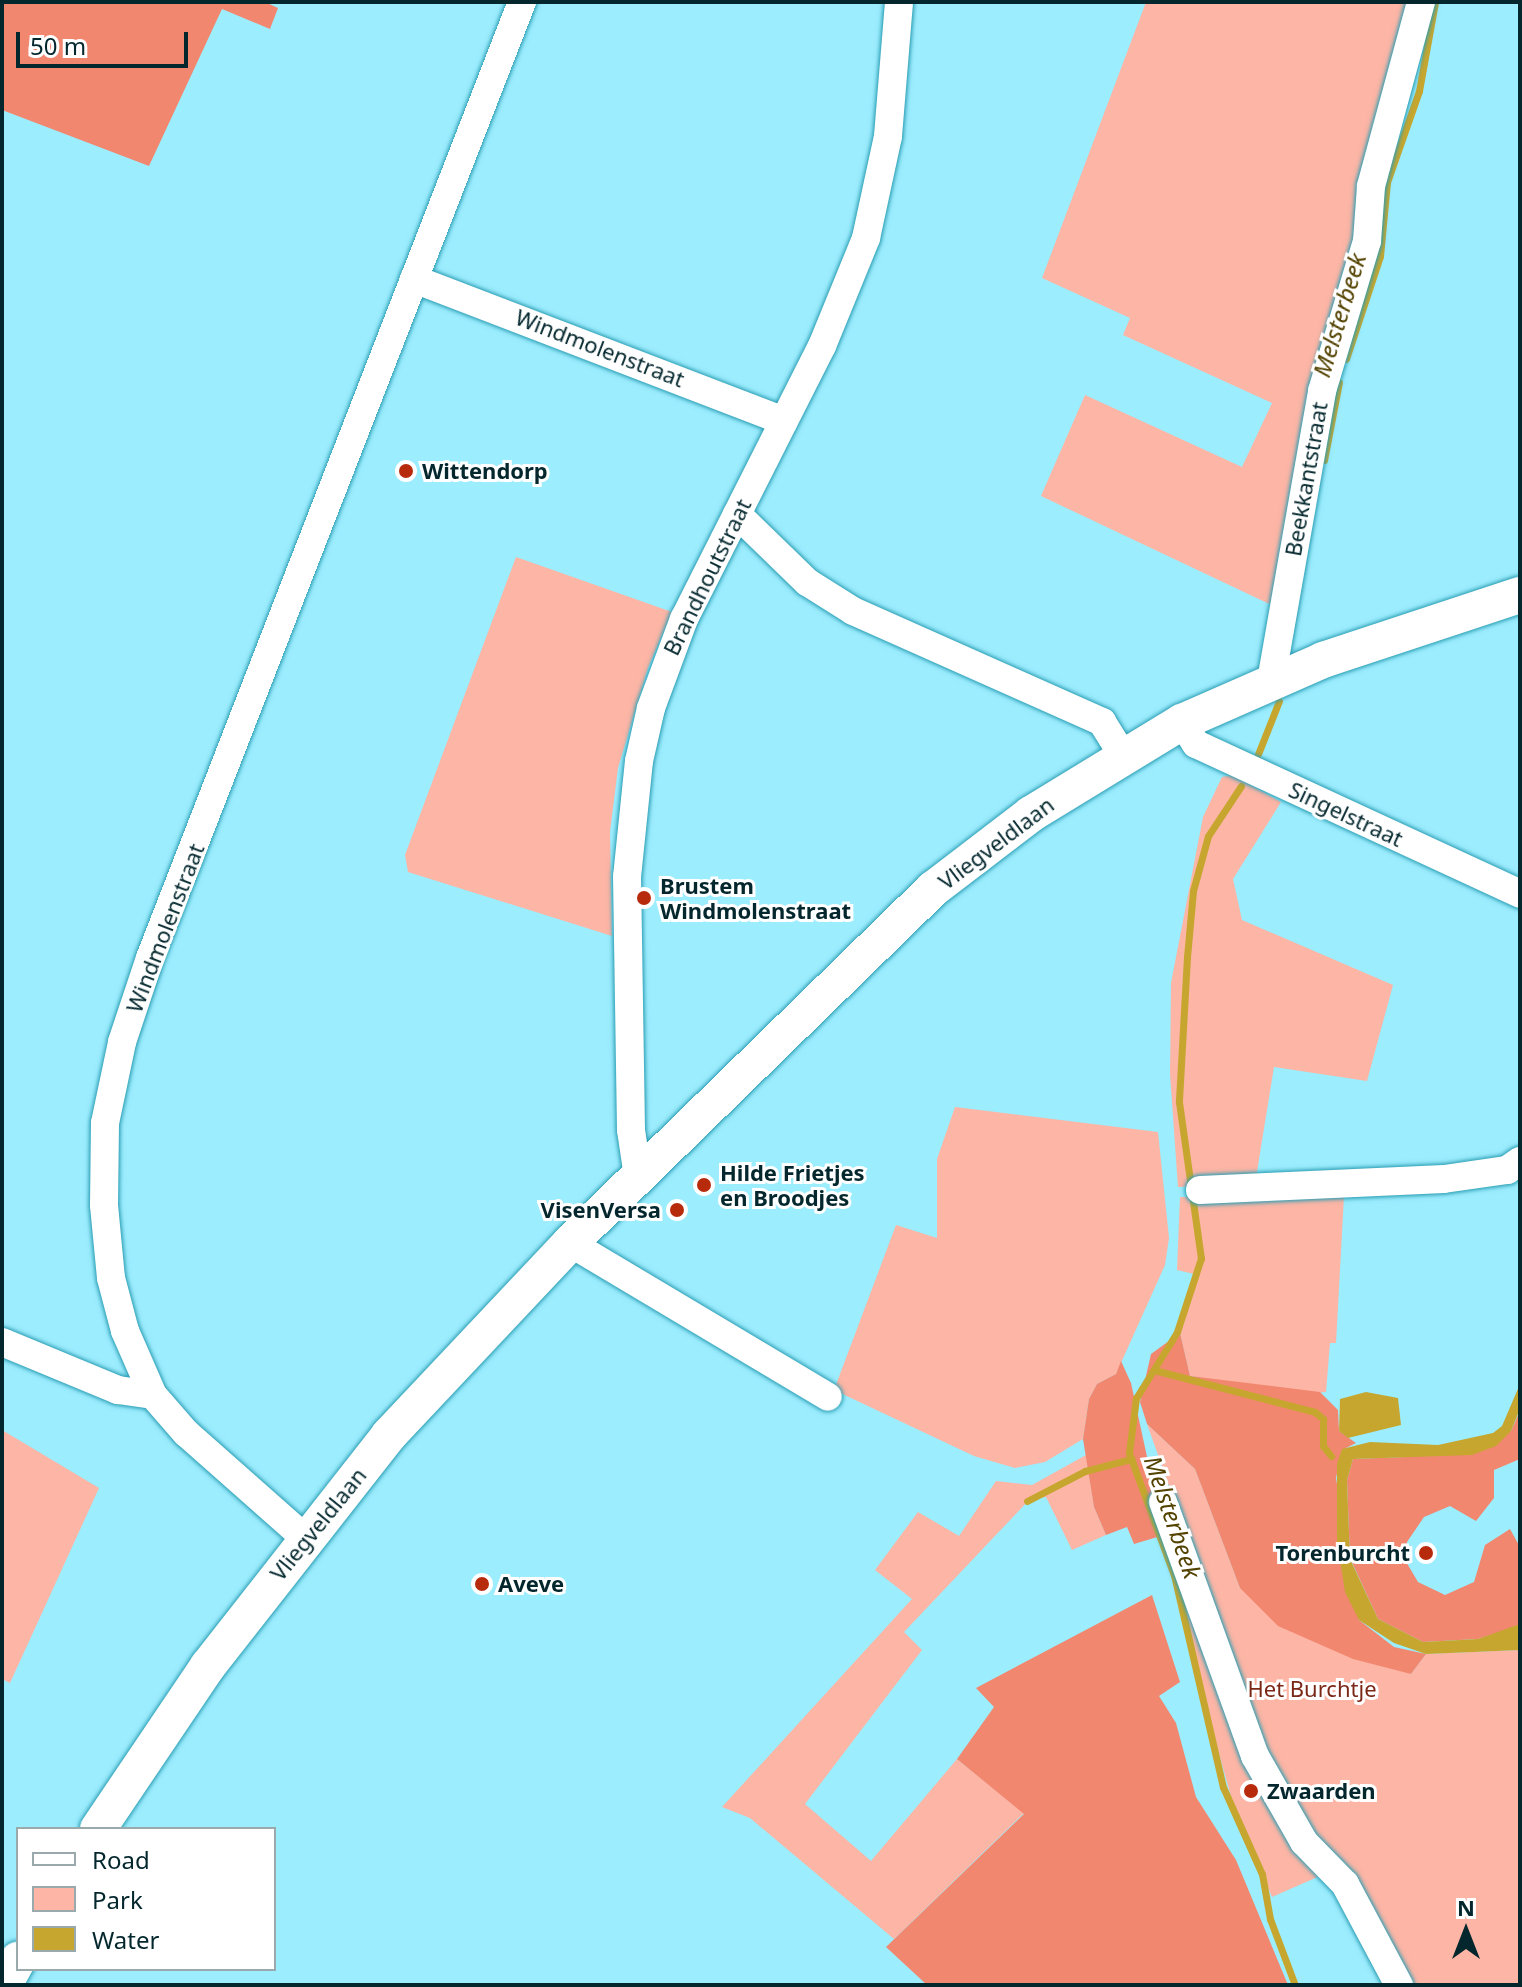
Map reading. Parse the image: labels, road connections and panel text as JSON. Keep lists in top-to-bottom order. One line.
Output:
{"streets":{"main road":["Vliegveldlaan"],"street":["Windmolenstraat","Beekkantstraat","Brandhoutstraat","Singelstraat"]},"crossings":[["Windmolenstraat","Brandhoutstraat"],["Windmolenstraat","Vliegveldlaan"],["Beekkantstraat","Vliegveldlaan"],["Brandhoutstraat","Vliegveldlaan"],["Singelstraat","Vliegveldlaan"]],"water":["Melsterbeek"],"parks":["Het Burchtje"],"places":["Wittendorp","Brustem Windmolenstraat","Hilde Frietjes en Broodjes","VisenVersa","Torenburcht","Aveve","Zwaarden"],"legend":["Road","Park","Water"],"scale_bar":"50 m","north":"top"}
